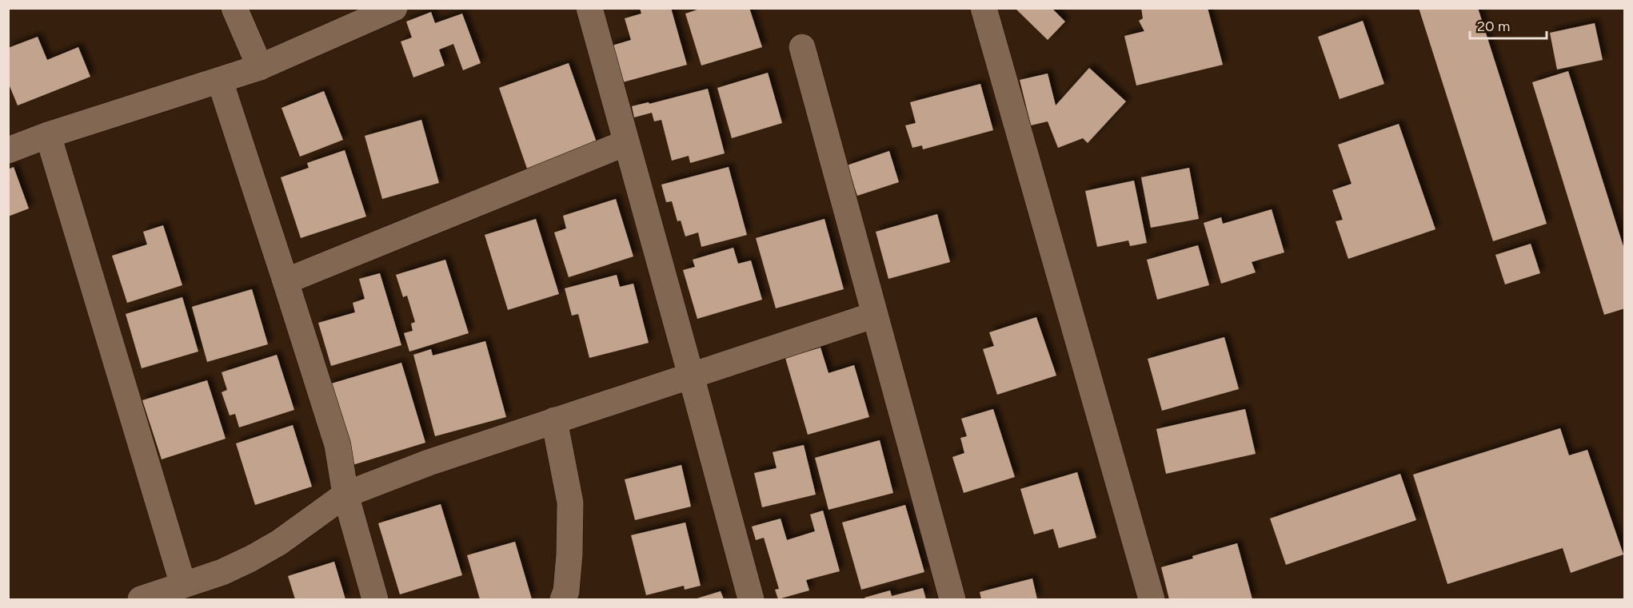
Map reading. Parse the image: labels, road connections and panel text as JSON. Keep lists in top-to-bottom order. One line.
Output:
{"scale_bar":"20 m"}
